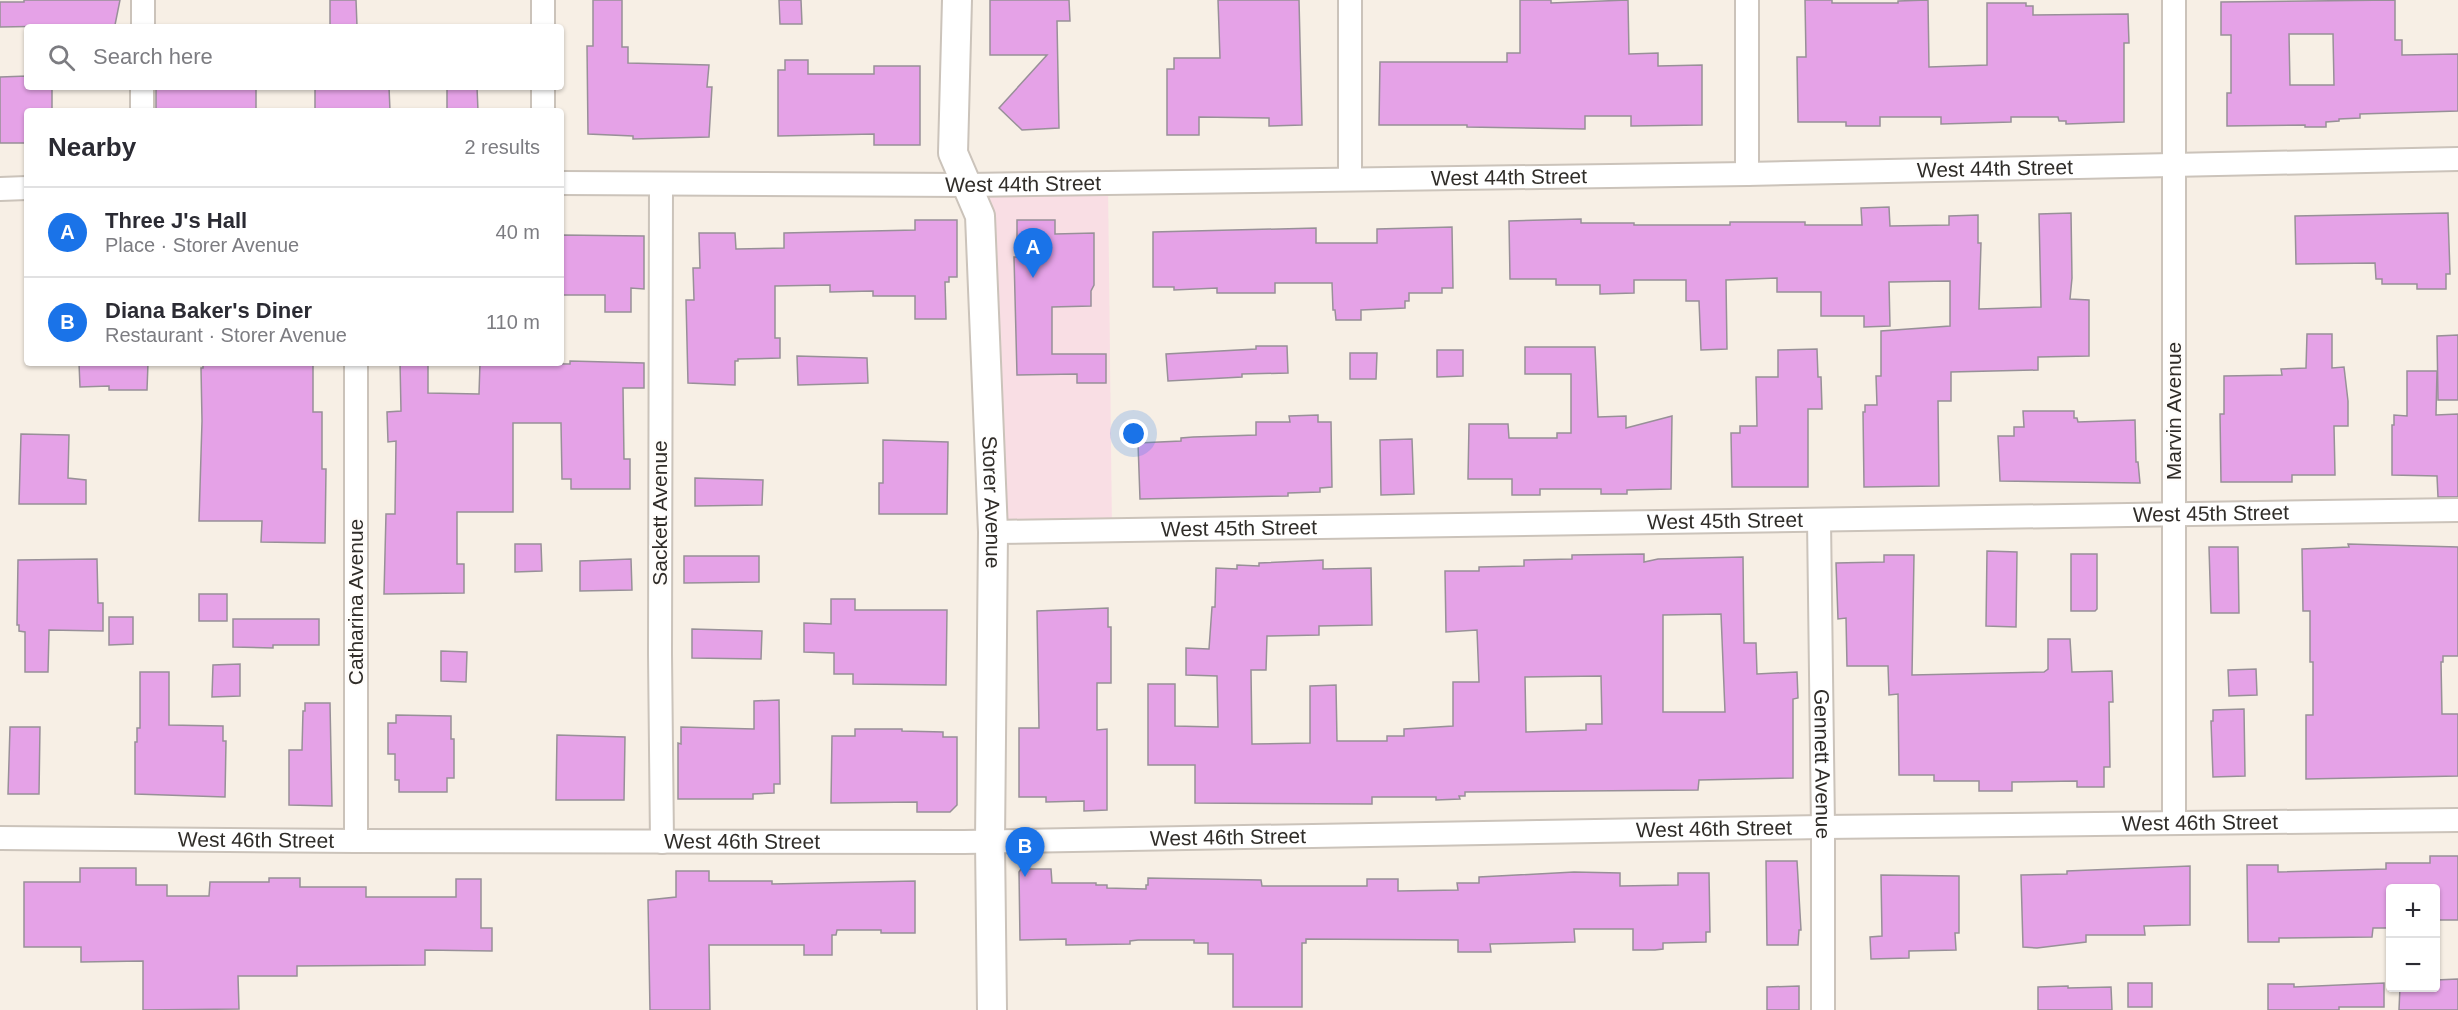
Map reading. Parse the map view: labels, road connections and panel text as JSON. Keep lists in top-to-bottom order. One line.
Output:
{"streets":{"street":["West 44th Street","Marvin Avenue","Storer Avenue","Sackett Avenue","West 45th Street","Catharina Avenue","Gennett Avenue","West 46th Street"]},"crossings":[["West 44th Street","Marvin Avenue"],["West 44th Street","Storer Avenue"],["West 44th Street","Sackett Avenue"],["Marvin Avenue","West 45th Street"],["Marvin Avenue","West 46th Street"],["Storer Avenue","West 45th Street"],["Storer Avenue","West 46th Street"],["Sackett Avenue","West 46th Street"],["West 45th Street","Gennett Avenue"],["Catharina Avenue","West 46th Street"],["Gennett Avenue","West 46th Street"]],"page":{"search":"Search here","heading":["Nearby","2 results"],"list":[{"mark":"A","name":"Three J's Hall","note":"Place · Storer Avenue","value":"40 m"},{"mark":"B","name":"Diana Baker's Diner","note":"Restaurant · Storer Avenue","value":"110 m"}],"pins":["A","B"],"map_buttons":["+","−"]}}
